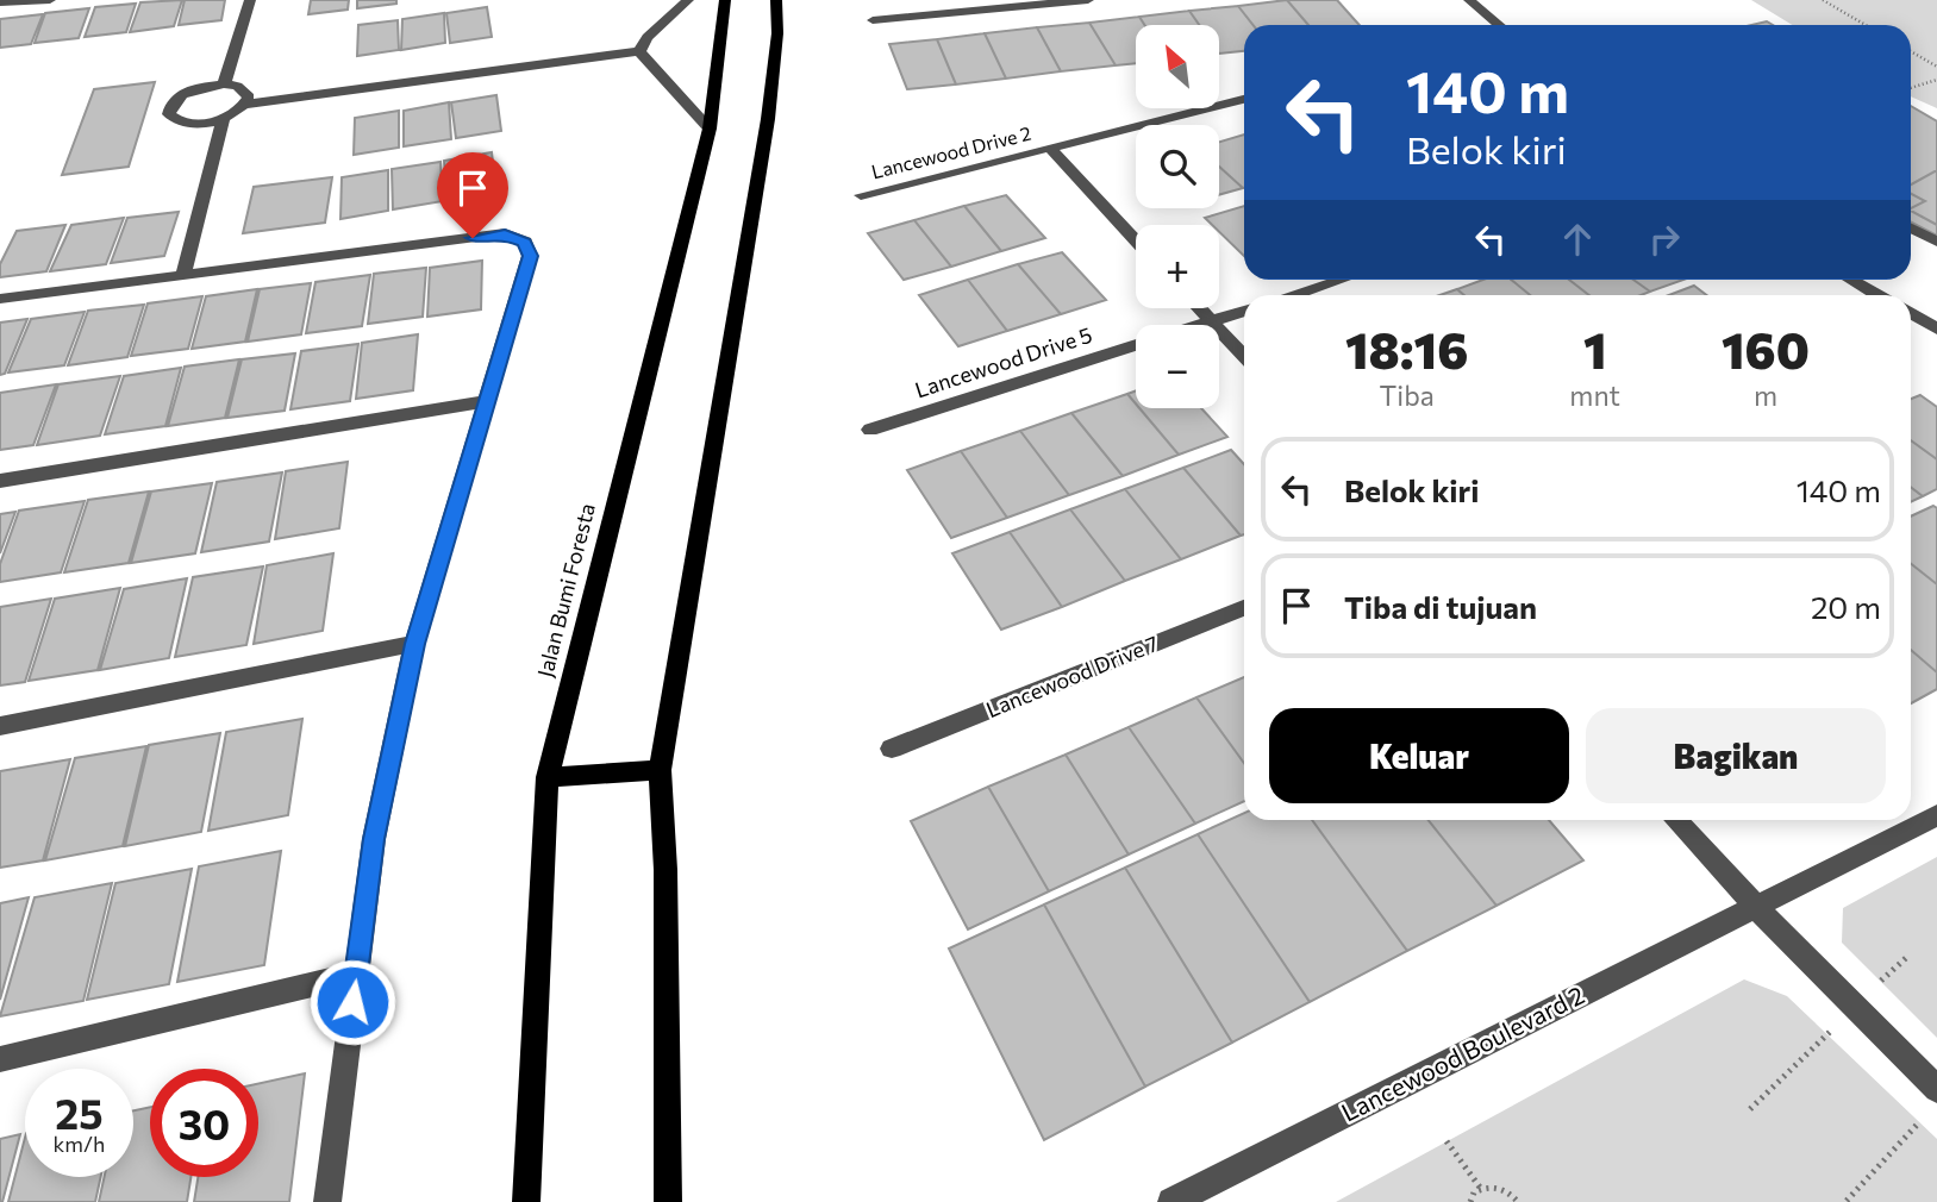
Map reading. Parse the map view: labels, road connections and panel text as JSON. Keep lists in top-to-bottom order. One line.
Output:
{"streets":{"main road":["Jalan Bumi Foresta"],"street":["Lancewood Drive 2","Lancewood Drive 5","Lancewood Drive 7","Lancewood Boulevard 2"]},"north":"top left","page":{"map_buttons":["+","−"],"turn":["140 m","Belok kiri"],"eta":["18:16","Tiba","1","mnt","160","m"],"list":[{"name":"Belok kiri","value":"140 m"},{"name":"Tiba di tujuan","value":"20 m"}],"buttons":["Keluar","Bagikan"],"speed":"25 km/h","limit":"30"}}
